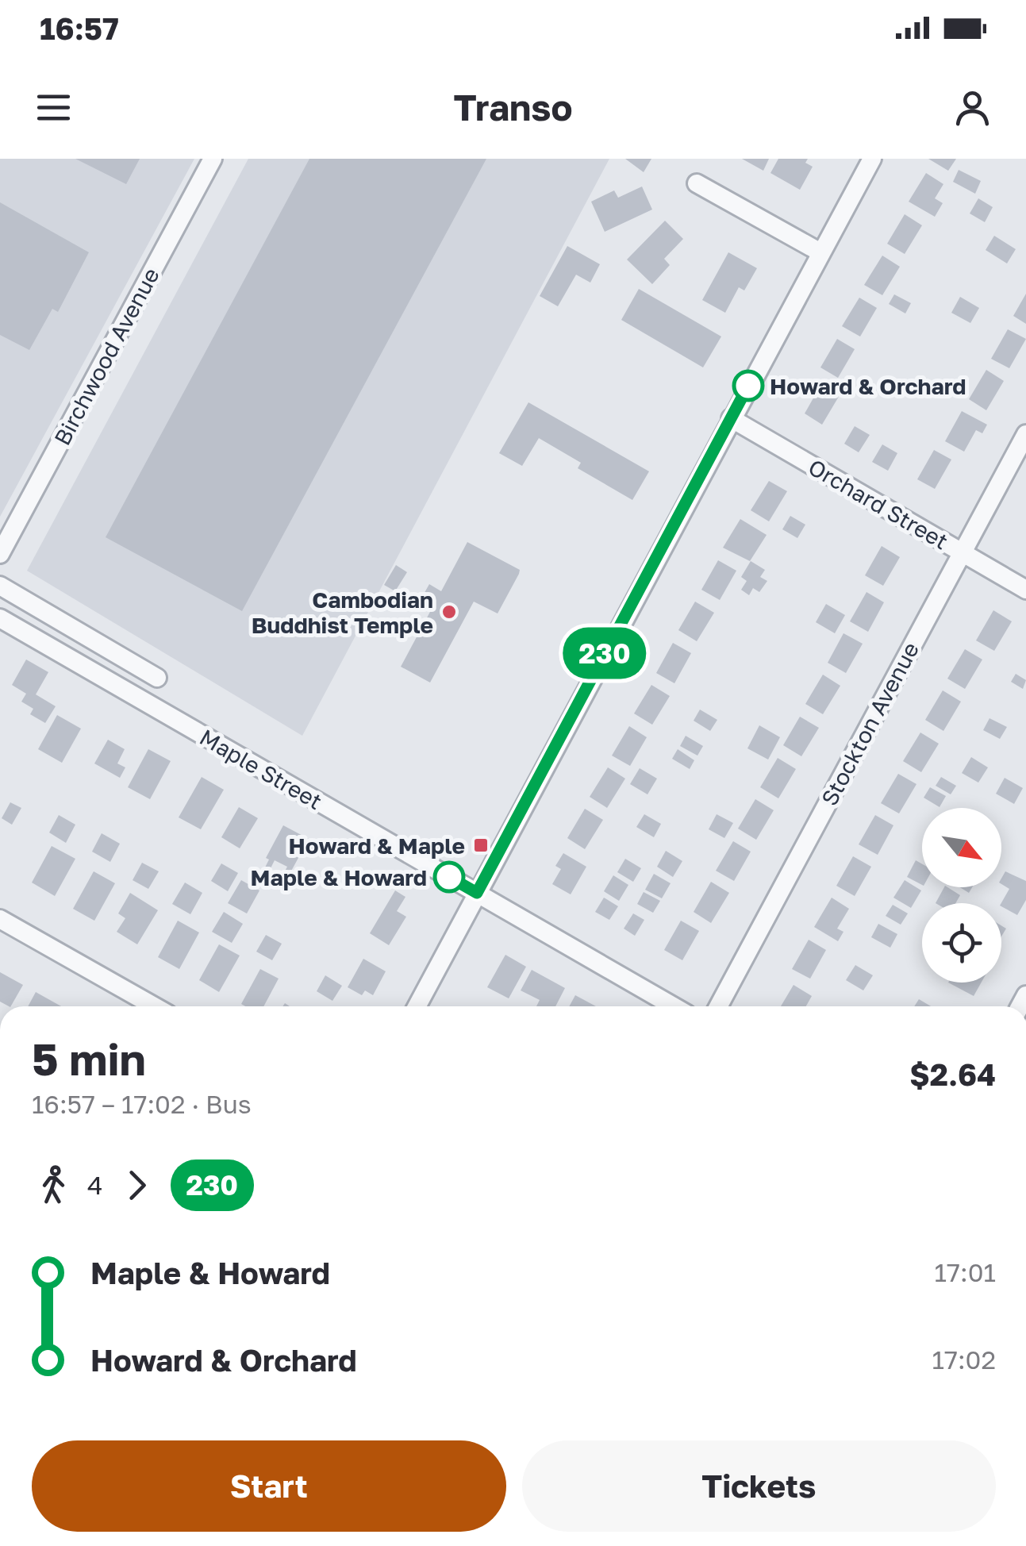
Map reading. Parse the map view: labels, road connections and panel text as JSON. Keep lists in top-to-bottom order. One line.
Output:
{"streets":{"street":["Birchwood Avenue","Orchard Street","Stockton Avenue","Maple Street"]},"crossings":[["Orchard Street","Stockton Avenue"]],"places":{"other":["Howard & Orchard","Cambodian Buddhist Temple","Maple & Howard"],"transit":["Howard & Maple"]},"lines":["bus line 230"],"north":"bottom right","page":{"status":"16:57","header":"Transo","on_map":"230","heading":["5 min","16:57 – 17:02 · Bus","$2.64"],"legs":["4","230"],"list":[{"name":"Maple & Howard","value":"17:01"},{"name":"Howard & Orchard","value":"17:02"}],"buttons":["Start","Tickets"]}}
